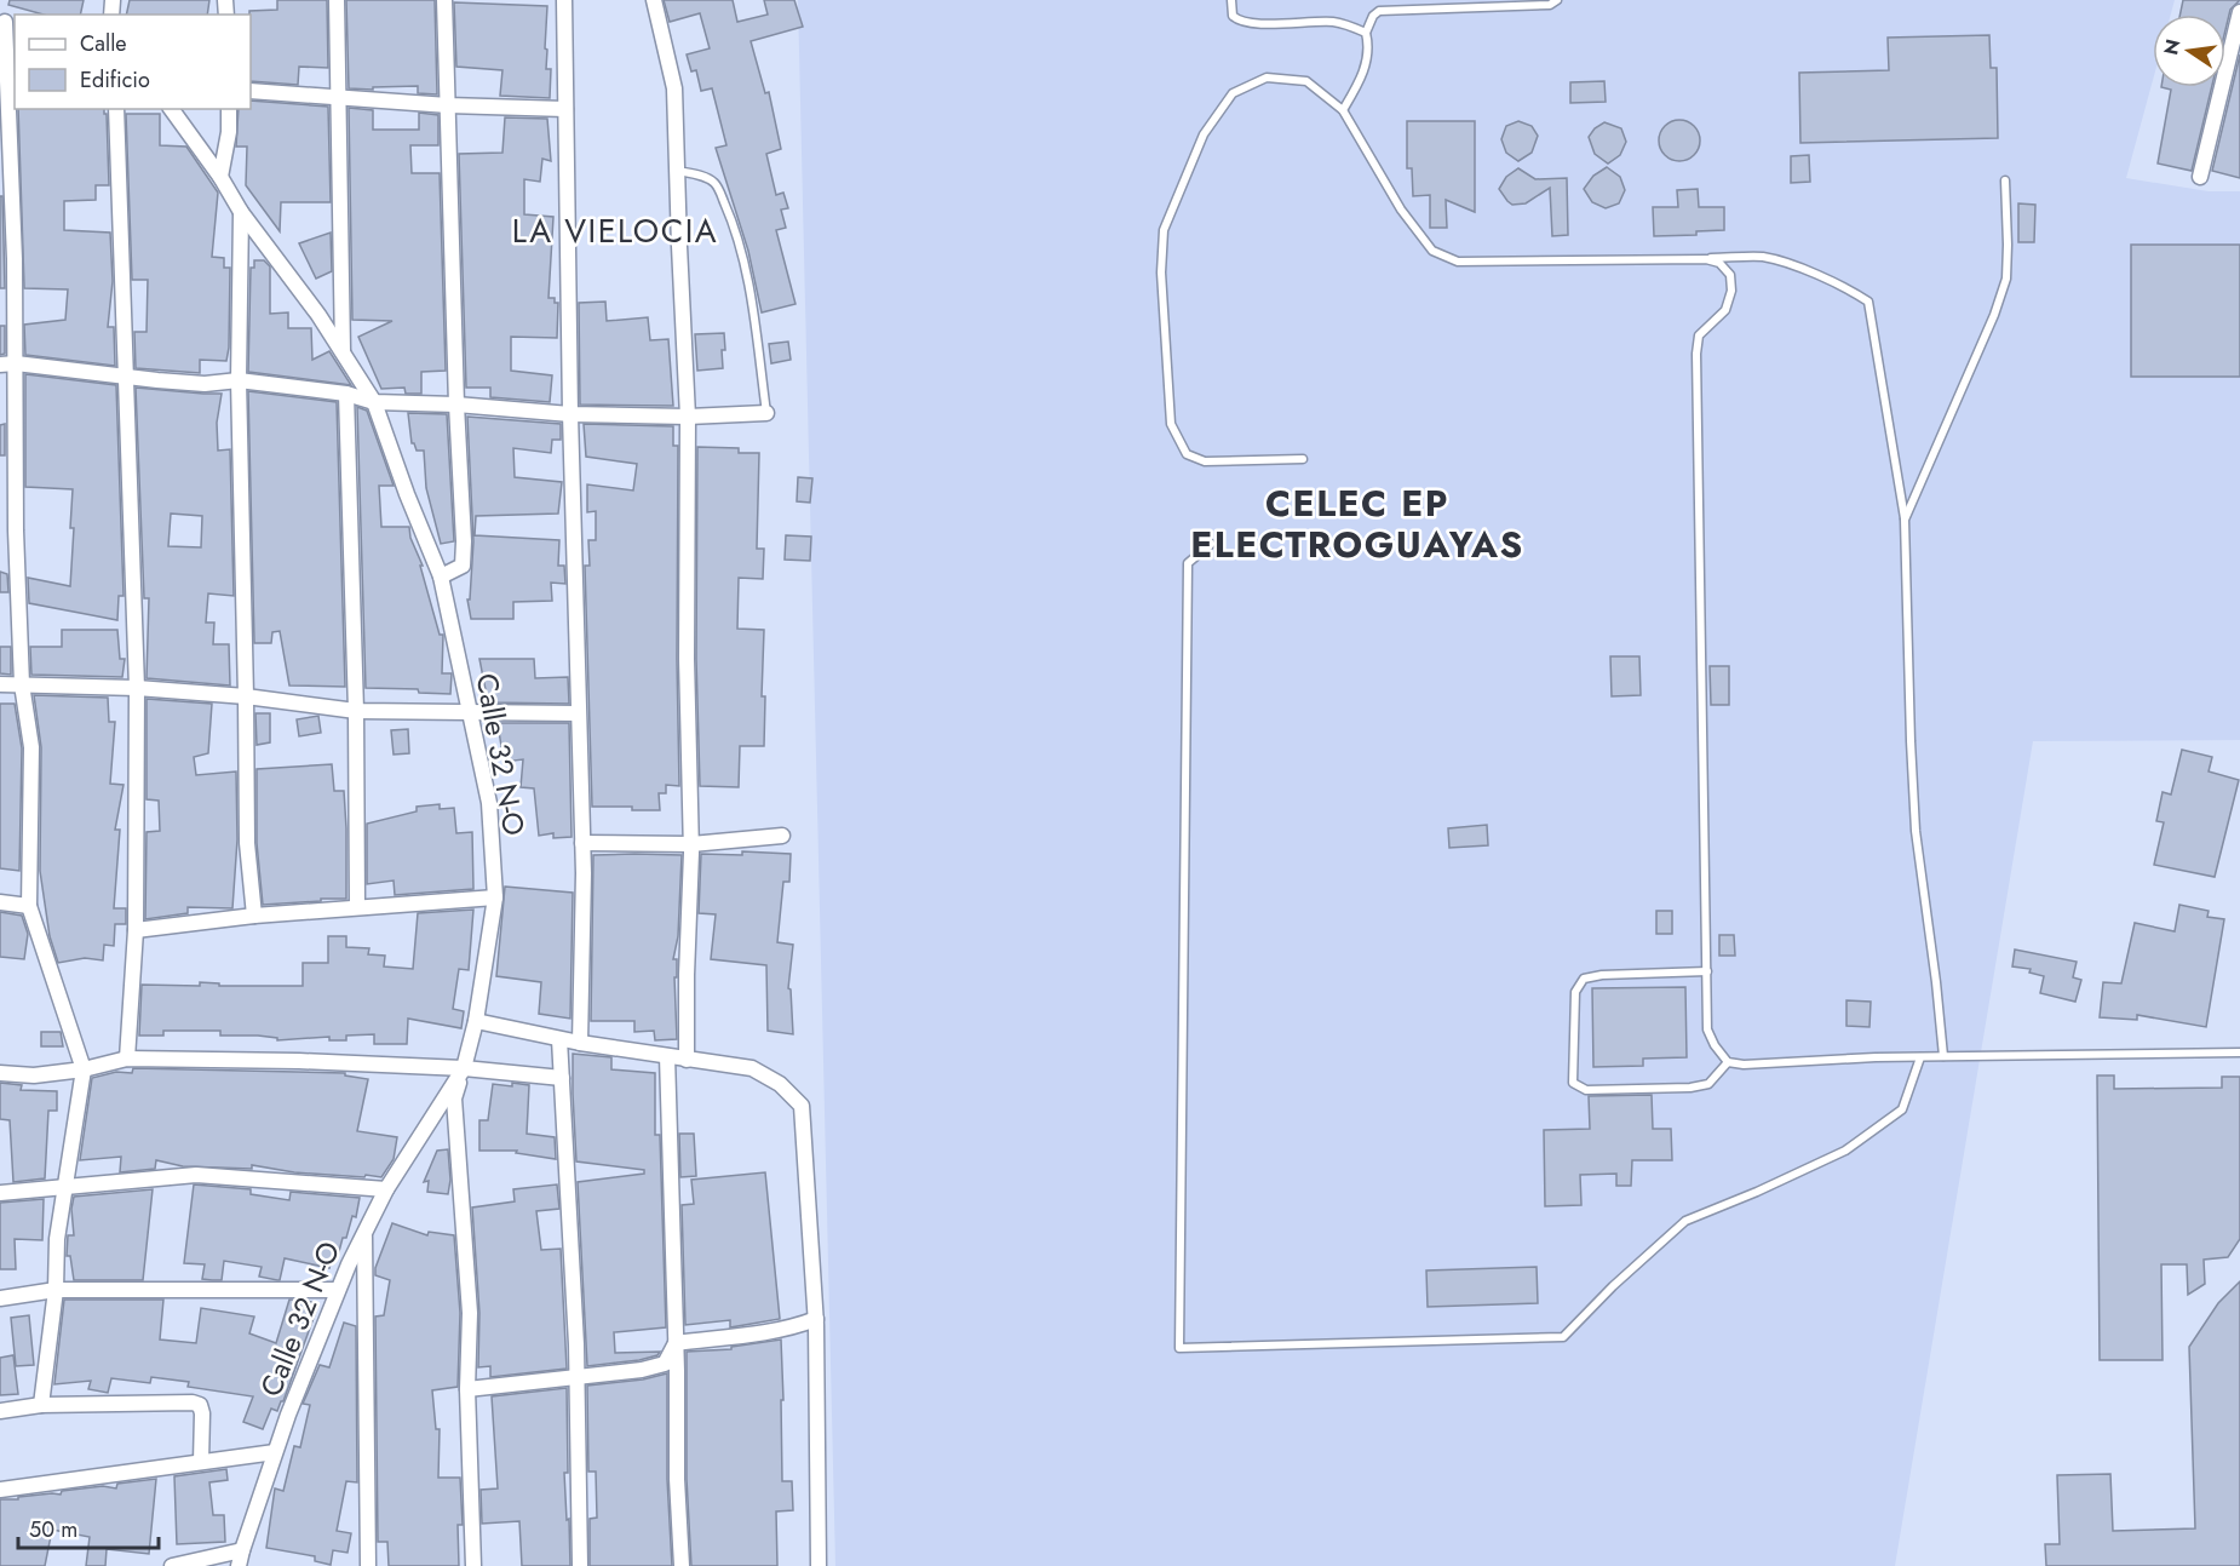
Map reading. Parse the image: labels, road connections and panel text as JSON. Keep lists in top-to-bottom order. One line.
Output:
{"streets":{"street":["Calle 32 N-O"]},"districts":["LA VIELOCIA","CELEC EP ELECTROGUAYAS"],"legend":["Calle","Edificio"],"scale_bar":"50 m","north":"left"}
